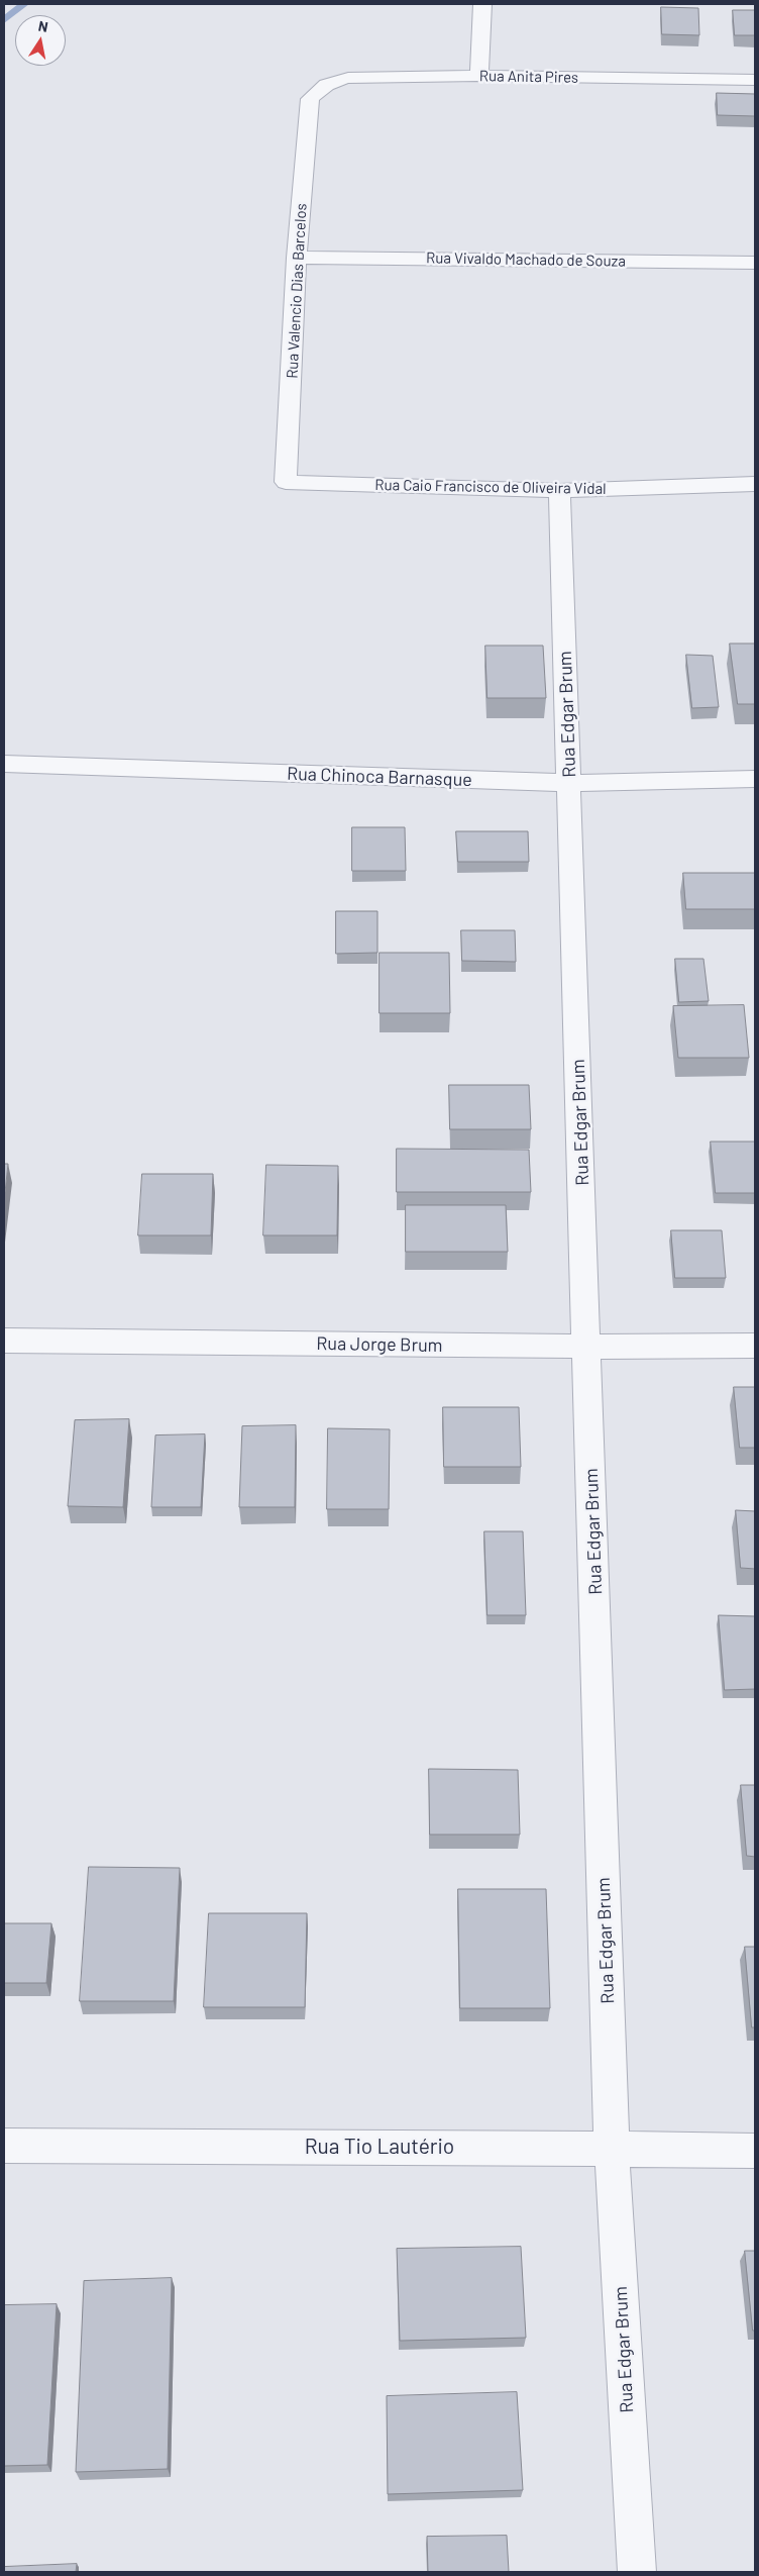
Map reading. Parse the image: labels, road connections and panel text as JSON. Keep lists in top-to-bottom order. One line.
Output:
{"streets":{"street":["Rua Anita Pires","Rua Vivaldo Machado de Souza","Rua Valencio Dias Barcelos","Rua Caio Francisco de Oliveira Vidal","Rua Edgar Brum","Rua Chinoca Barnasque","Rua Jorge Brum","Rua Tio Lautério"]},"crossings":[["Rua Anita Pires","Rua Valencio Dias Barcelos"],["Rua Vivaldo Machado de Souza","Rua Valencio Dias Barcelos"],["Rua Valencio Dias Barcelos","Rua Caio Francisco de Oliveira Vidal"],["Rua Caio Francisco de Oliveira Vidal","Rua Edgar Brum"],["Rua Edgar Brum","Rua Chinoca Barnasque"],["Rua Edgar Brum","Rua Jorge Brum"],["Rua Edgar Brum","Rua Tio Lautério"]],"north":"top"}
